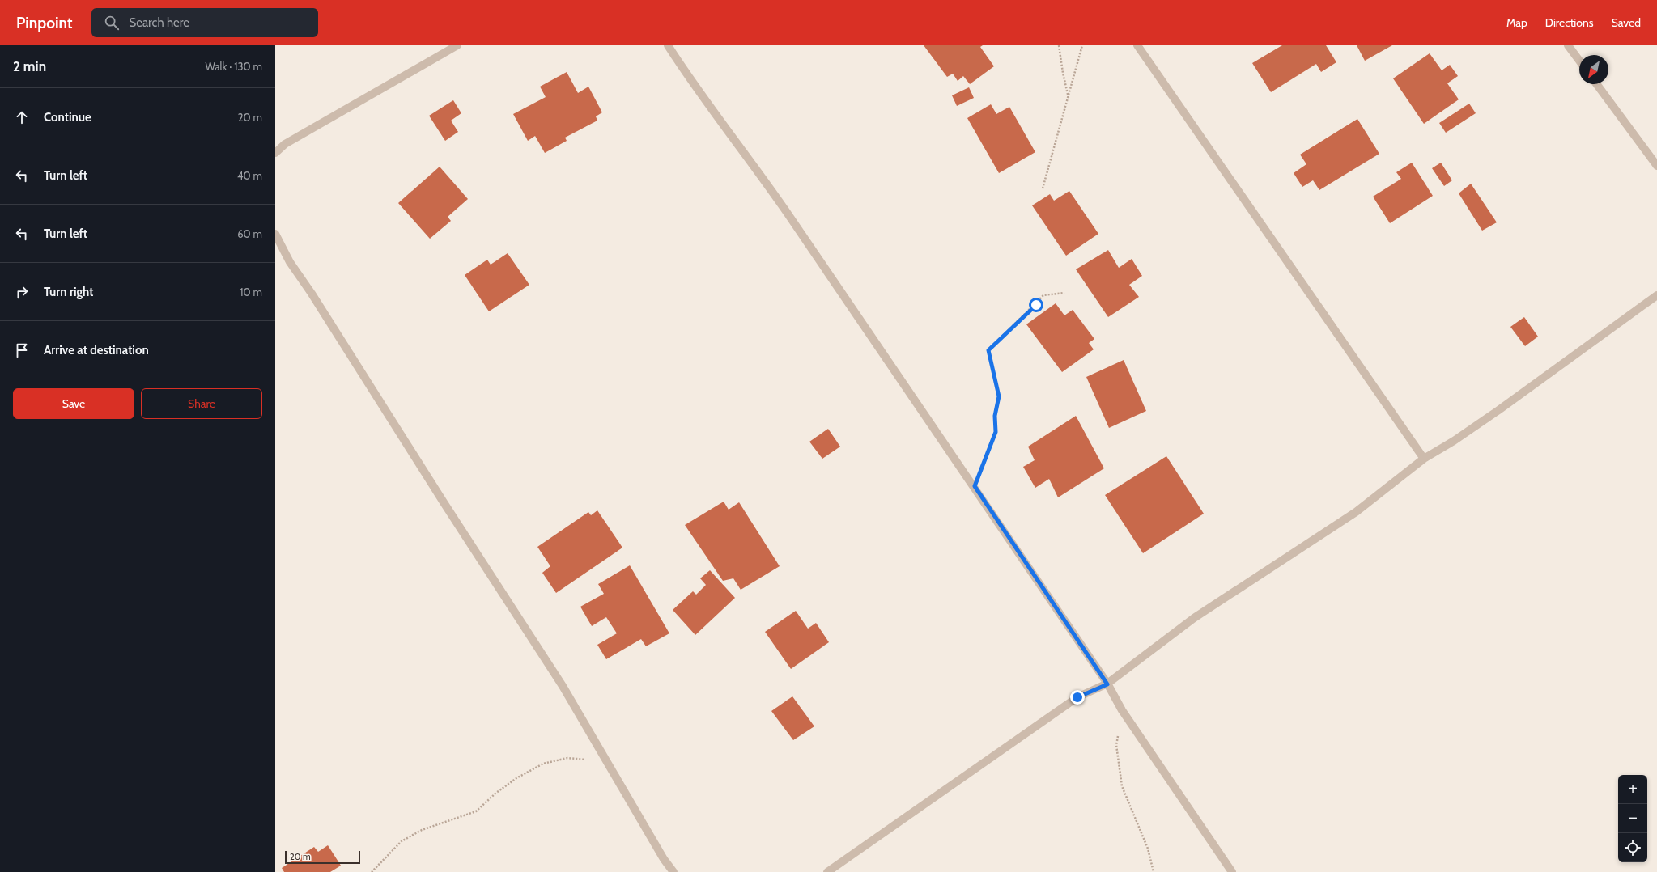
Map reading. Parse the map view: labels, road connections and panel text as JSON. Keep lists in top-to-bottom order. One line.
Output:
{"scale_bar":"20 m","north":"bottom left","page":{"header":"Pinpoint","search":"Search here","nav":["Map","Directions","Saved"],"heading":["2 min","Walk · 130 m"],"list":[["Continue","20 m"],["Turn left","40 m"],["Turn left","60 m"],["Turn right","10 m"],"Arrive at destination"],"buttons":["Save","Share"],"map_buttons":["+","−"],"scale":"20 m"}}
